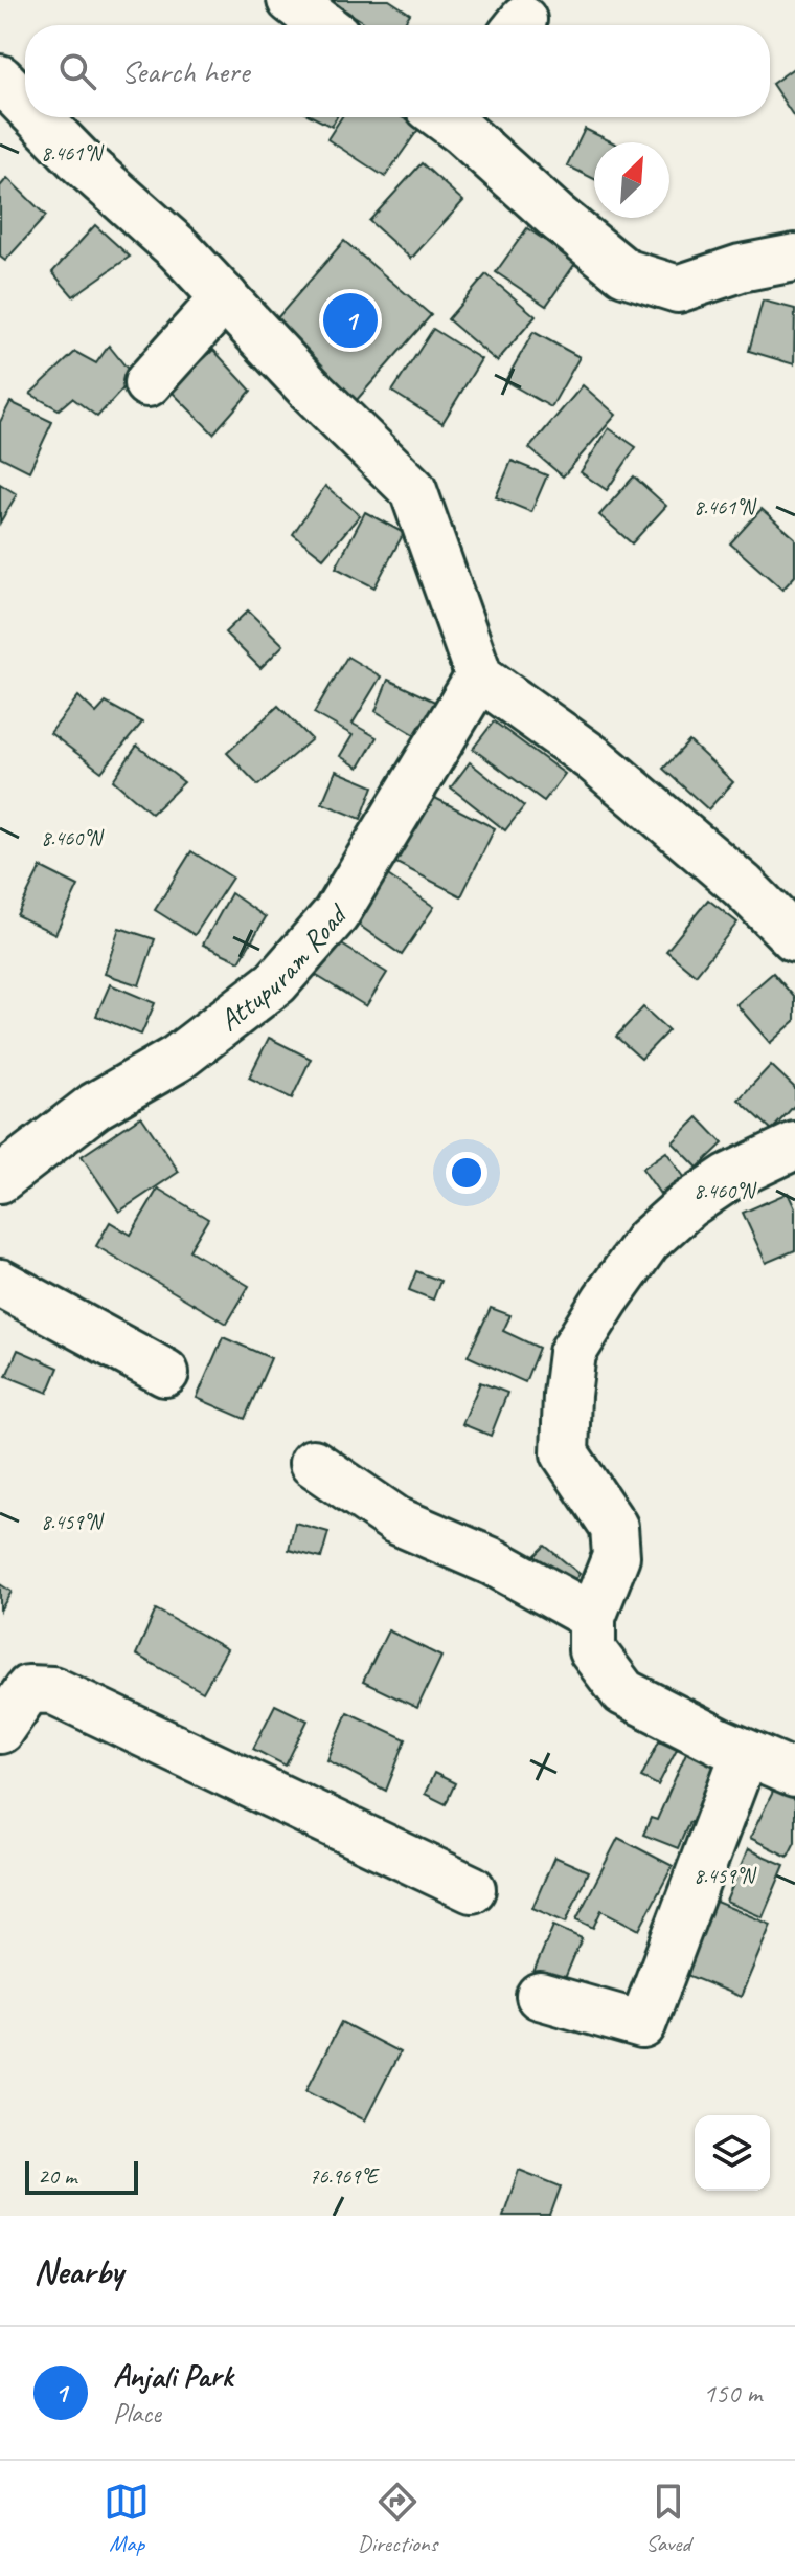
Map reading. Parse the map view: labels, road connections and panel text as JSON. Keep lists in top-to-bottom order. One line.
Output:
{"streets":{"street":["Attupuram Road"]},"scale_bar":"20 m","north":"top right","page":{"search":"Search here","pins":"1","scale":"20 m","heading":"Nearby","list":[{"mark":"1","name":"Anjali Park","note":"Place","value":"150 m"}],"nav":["Map","Directions","Saved"]},"coordinates":["8.461°N","8.460°N","8.459°N","76.969°E"]}
